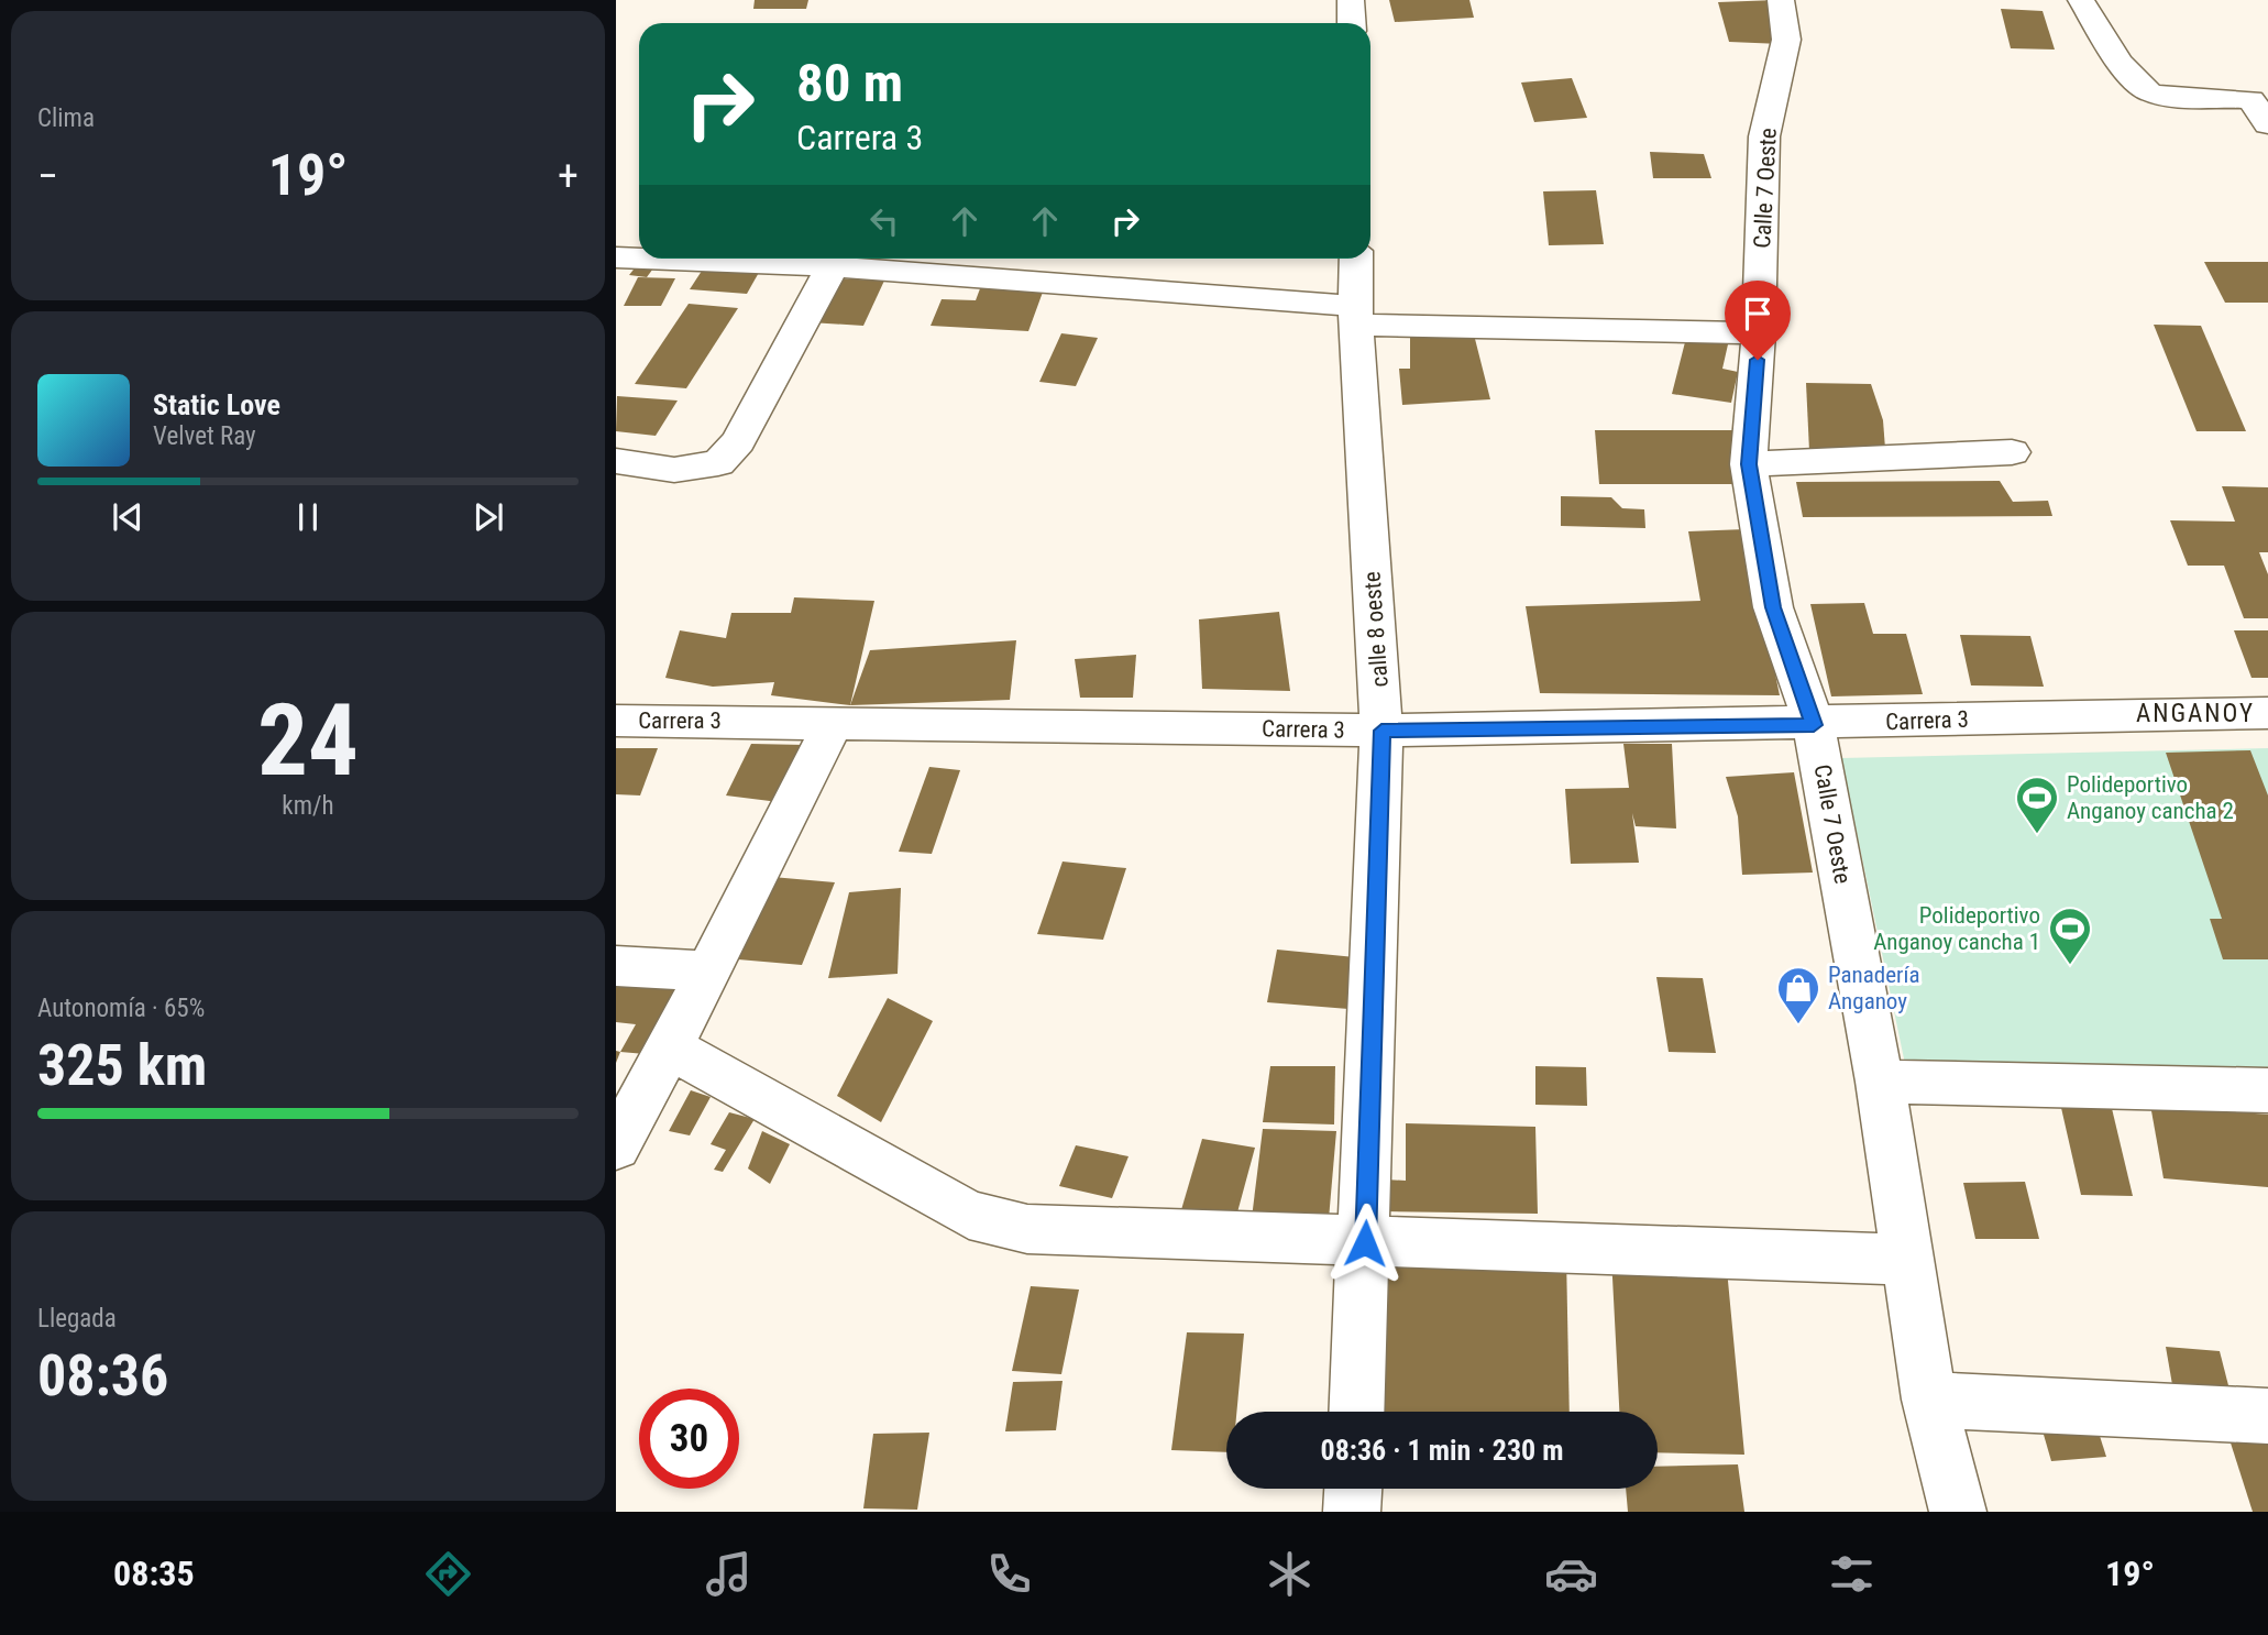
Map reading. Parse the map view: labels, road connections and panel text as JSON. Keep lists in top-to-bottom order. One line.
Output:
{"streets":{"street":["Calle 7 Oeste","calle 8 oeste","Carrera 3"]},"crossings":[["Calle 7 Oeste","Carrera 3"],["calle 8 oeste","Carrera 3"]],"districts":["ANGANOY"],"places":{"sports":["Polideportivo Anganoy cancha 2","Polideportivo Anganoy cancha 1"],"shop":["Panadería Anganoy"]},"page":{"tile":["Clima",["24","km/h"],["Autonomía · 65%","325 km"],["Llegada","08:36"]],"turn":["80 m","Carrera 3"],"heat":["−","19°","+"],"song":["Static Love","Velvet Ray"],"limit":"30","trip":"08:36 · 1 min · 230 m","tabs":["08:35","19°"]}}
